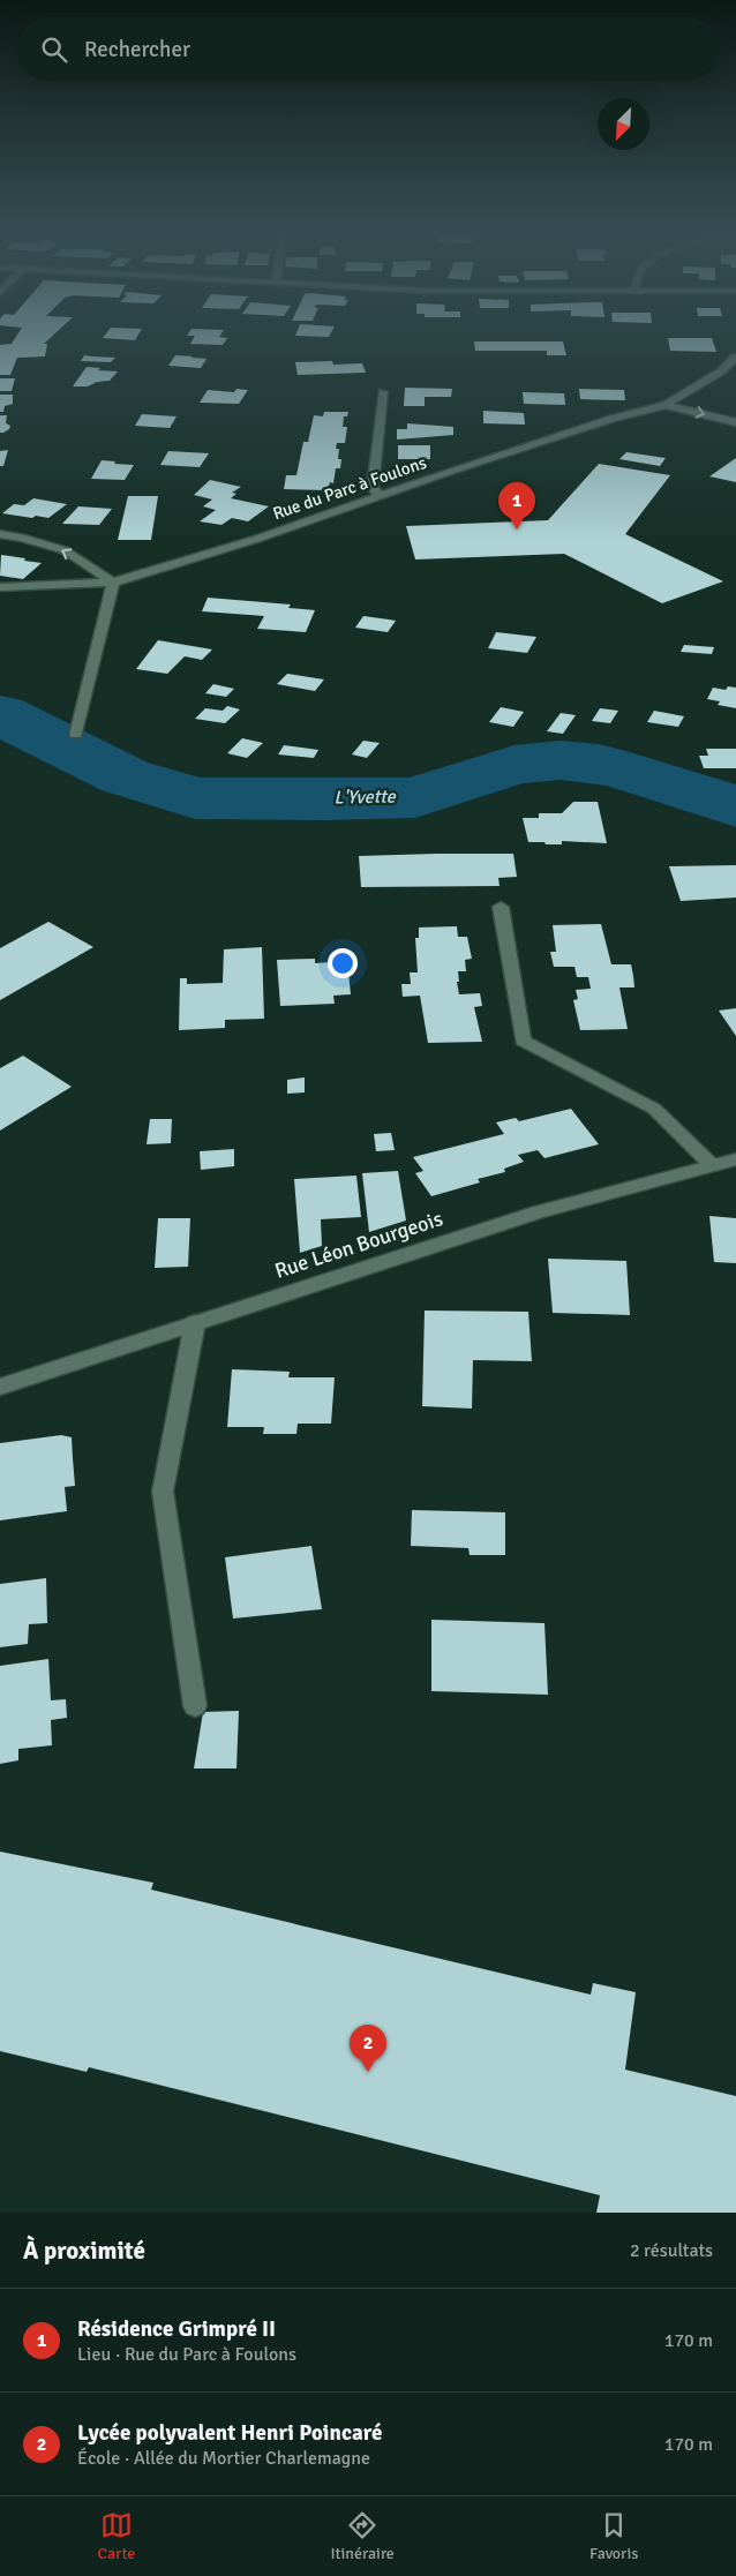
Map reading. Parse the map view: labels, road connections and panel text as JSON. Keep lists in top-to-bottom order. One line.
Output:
{"streets":{"street":["Rue du Parc à Foulons","Rue Léon Bourgeois"]},"water":["L'Yvette"],"north":"bottom left","page":{"search":"Rechercher","pins":["1","2"],"heading":["À proximité","2 résultats"],"list":[{"mark":"1","name":"Résidence Grimpré II","note":"Lieu · Rue du Parc à Foulons","value":"170 m"},{"mark":"2","name":"Lycée polyvalent Henri Poincaré","note":"École · Allée du Mortier Charlemagne","value":"170 m"}],"nav":["Carte","Itinéraire","Favoris"]}}
